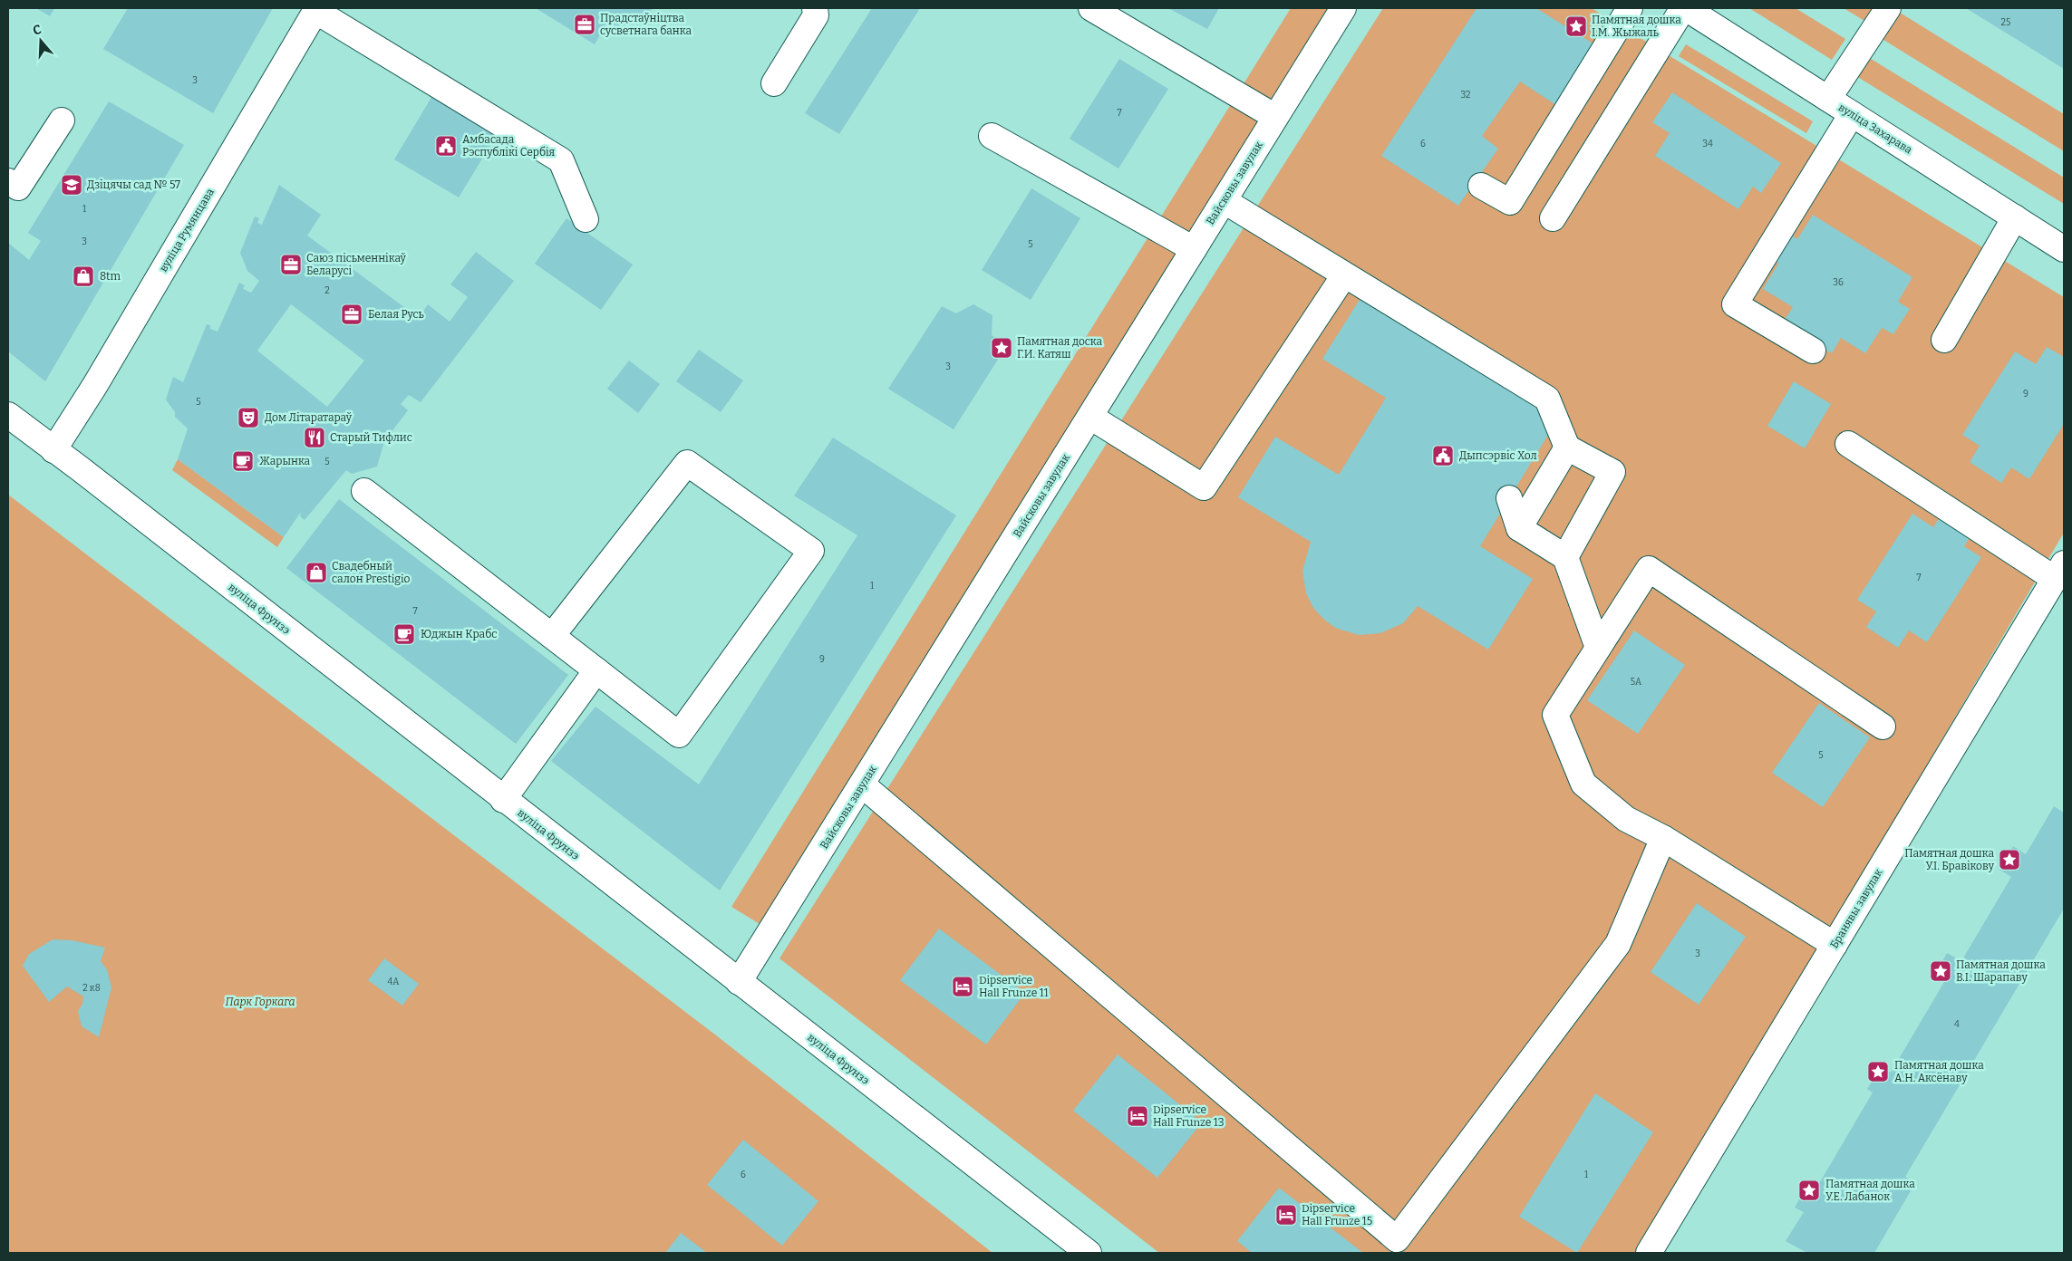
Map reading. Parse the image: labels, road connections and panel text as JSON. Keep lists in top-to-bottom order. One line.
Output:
{"streets":{"street":["вуліца Захарава","Вайсковы завулак","вуліца Румянцава","вуліца Фрунзэ","Бранявы завулак"]},"crossings":[["Вайсковы завулак","вуліца Фрунзэ"],["вуліца Румянцава","вуліца Фрунзэ"]],"parks":["Парк Горкага"],"places":{"office":["Прадстаўніцтва сусветнага банка","Саюз пісьменнікаў Беларусі","Белая Русь"],"place":["Памятная дошка І.М. Жыжаль","Памятная доска Г.И. Катяш","Памятная дошка У.І. Бравікову","Памятная дошка В.І. Шарапаву","Памятная дошка А.Н. Аксёнаву","Памятная дошка У.Е. Лабанок"],"public building":["Амбасада Рэспублікі Сербія","Дыпсэрвіс Хол"],"school or university":["Дзіцячы сад № 57"],"shop":["8tm","Свадебный салон Prestigio"],"theatre":["Дом Літаратараў"],"restaurant":["Старый Тифлис"],"cafe":["Жарынка","Юджын Крабс"],"hotel":["Dipservice Hall Frunze 11","Dipservice Hall Frunze 13","Dipservice Hall Frunze 15"]},"house_numbers":["25","3","32","7","6","34","1","3","5","36","2","3","9","5","5","7","1","7","9","5А","5","3","4А","2 к8","4","6","1"],"north":"top"}
